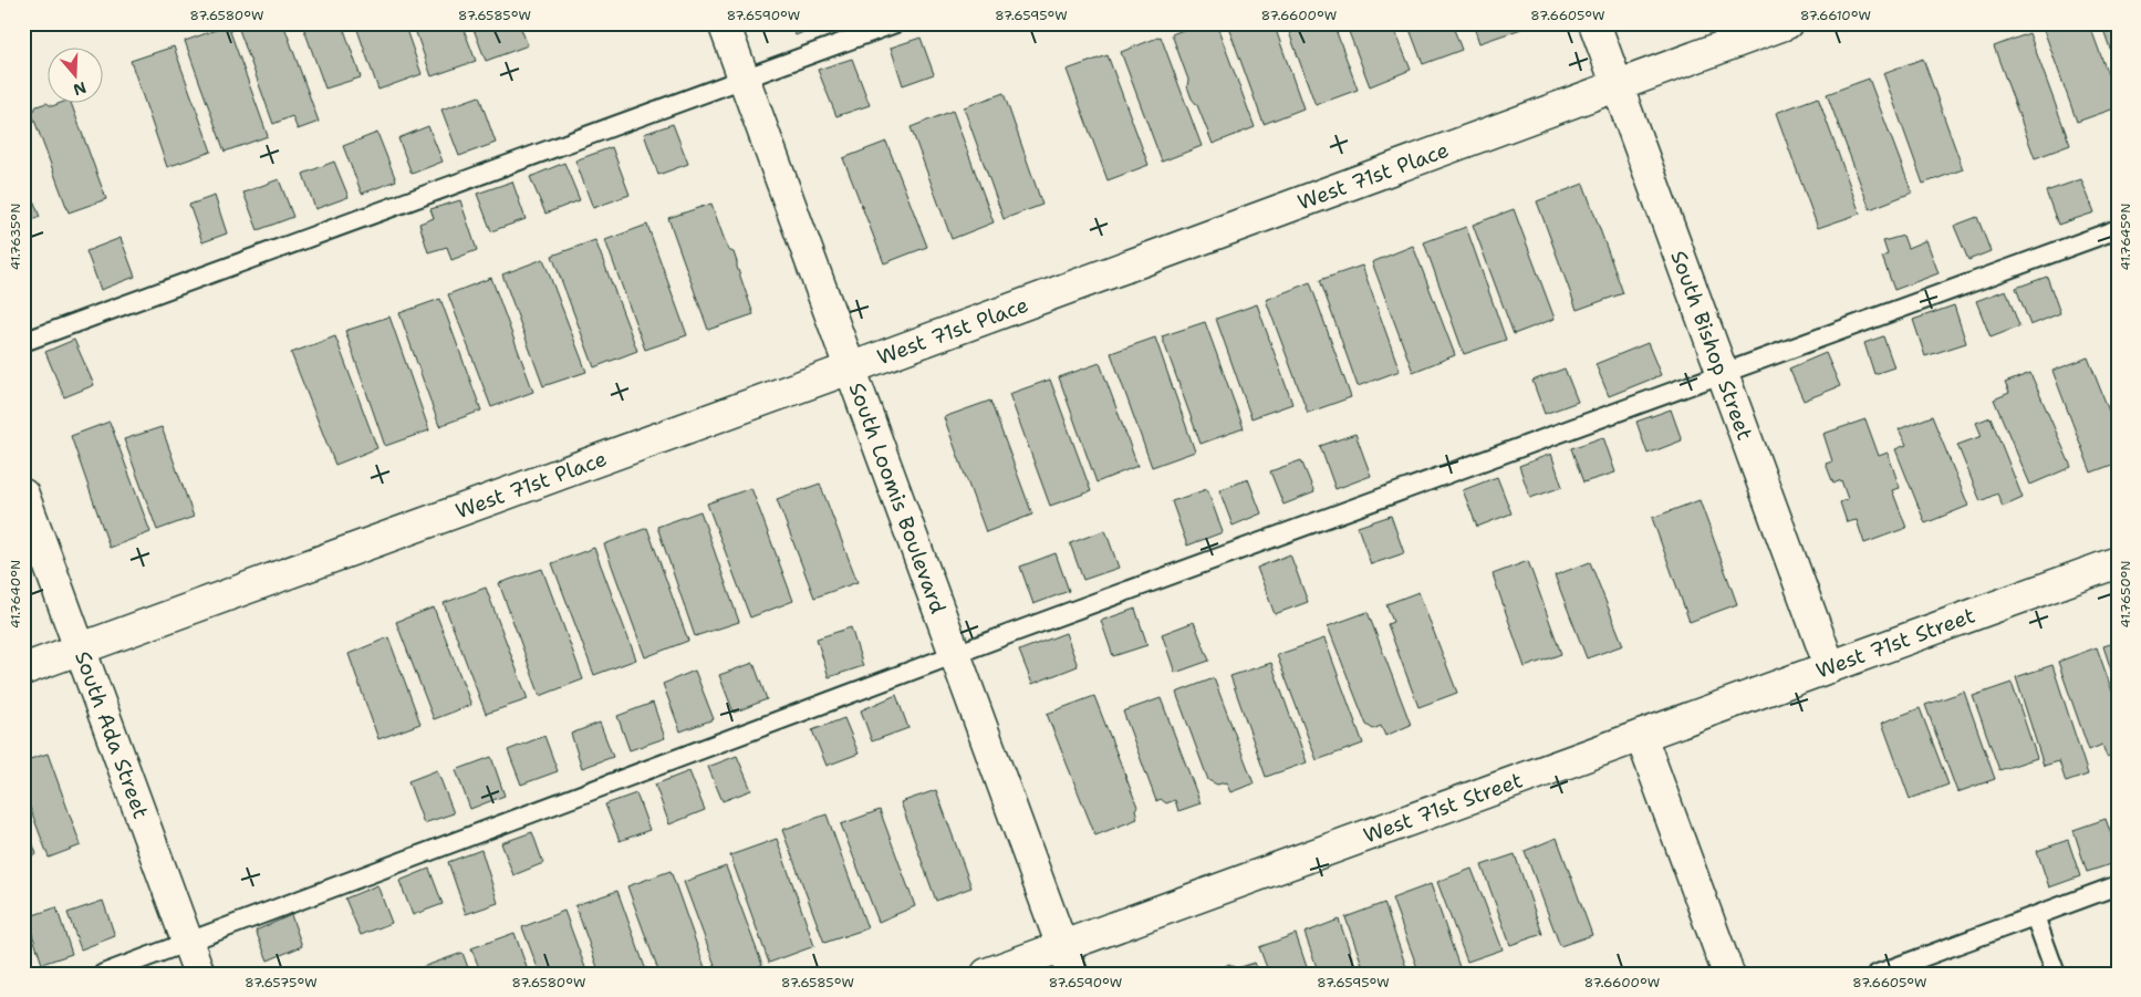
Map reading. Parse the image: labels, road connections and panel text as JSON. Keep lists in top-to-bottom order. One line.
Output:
{"streets":{"street":["West 71st Place","South Bishop Street","South Loomis Boulevard","West 71st Street","South Ada Street"]},"crossings":[["West 71st Place","South Bishop Street"],["West 71st Place","South Loomis Boulevard"],["West 71st Place","South Ada Street"],["South Bishop Street","West 71st Street"],["South Loomis Boulevard","West 71st Street"]],"north":"bottom","coordinates":["87.6580°W","87.6585°W","87.6590°W","87.6595°W","87.6600°W","87.6605°W","87.6610°W","41.7635°N","41.7645°N","41.7640°N","41.7650°N","87.6575°W"]}
